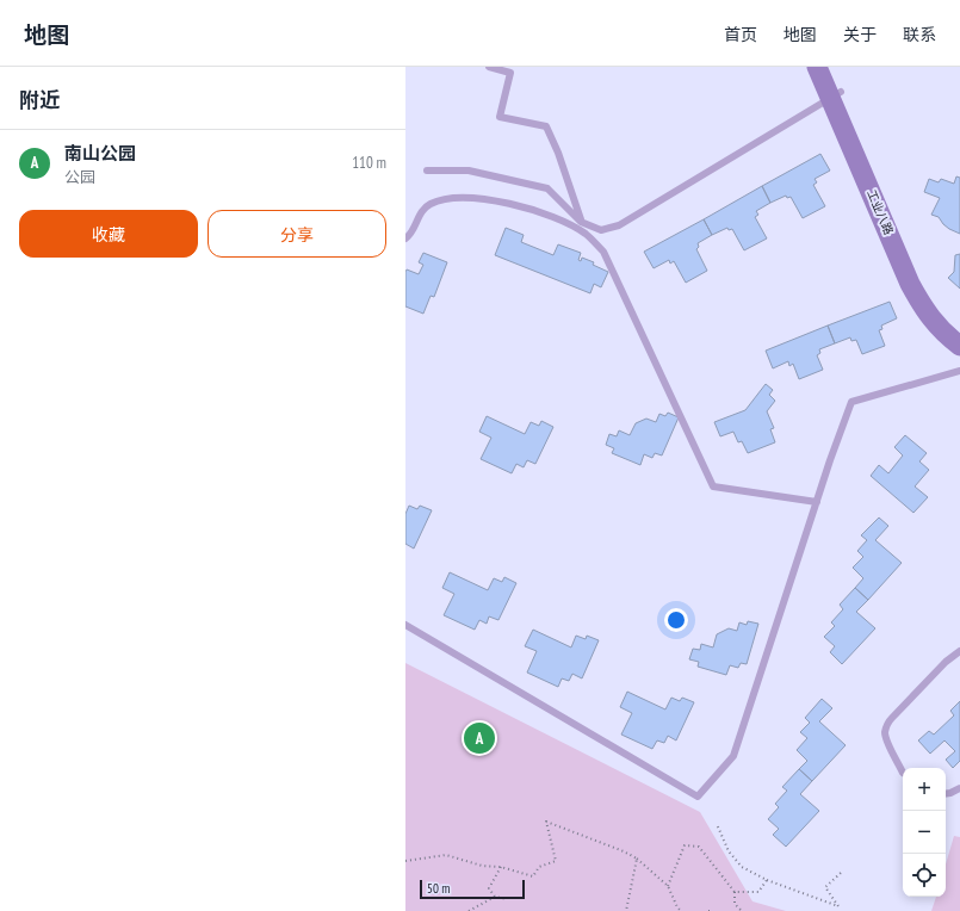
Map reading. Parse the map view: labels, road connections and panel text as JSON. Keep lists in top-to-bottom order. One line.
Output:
{"streets":{"street":["工业八路"]},"scale_bar":"50 m","page":{"header":"地图","nav":["首页","地图","关于","联系"],"heading":"附近","list":[{"mark":"A","name":"南山公园","note":"公园","value":"110 m"}],"buttons":["收藏","分享"],"pins":"A","map_buttons":["+","−"],"scale":"50 m"}}
